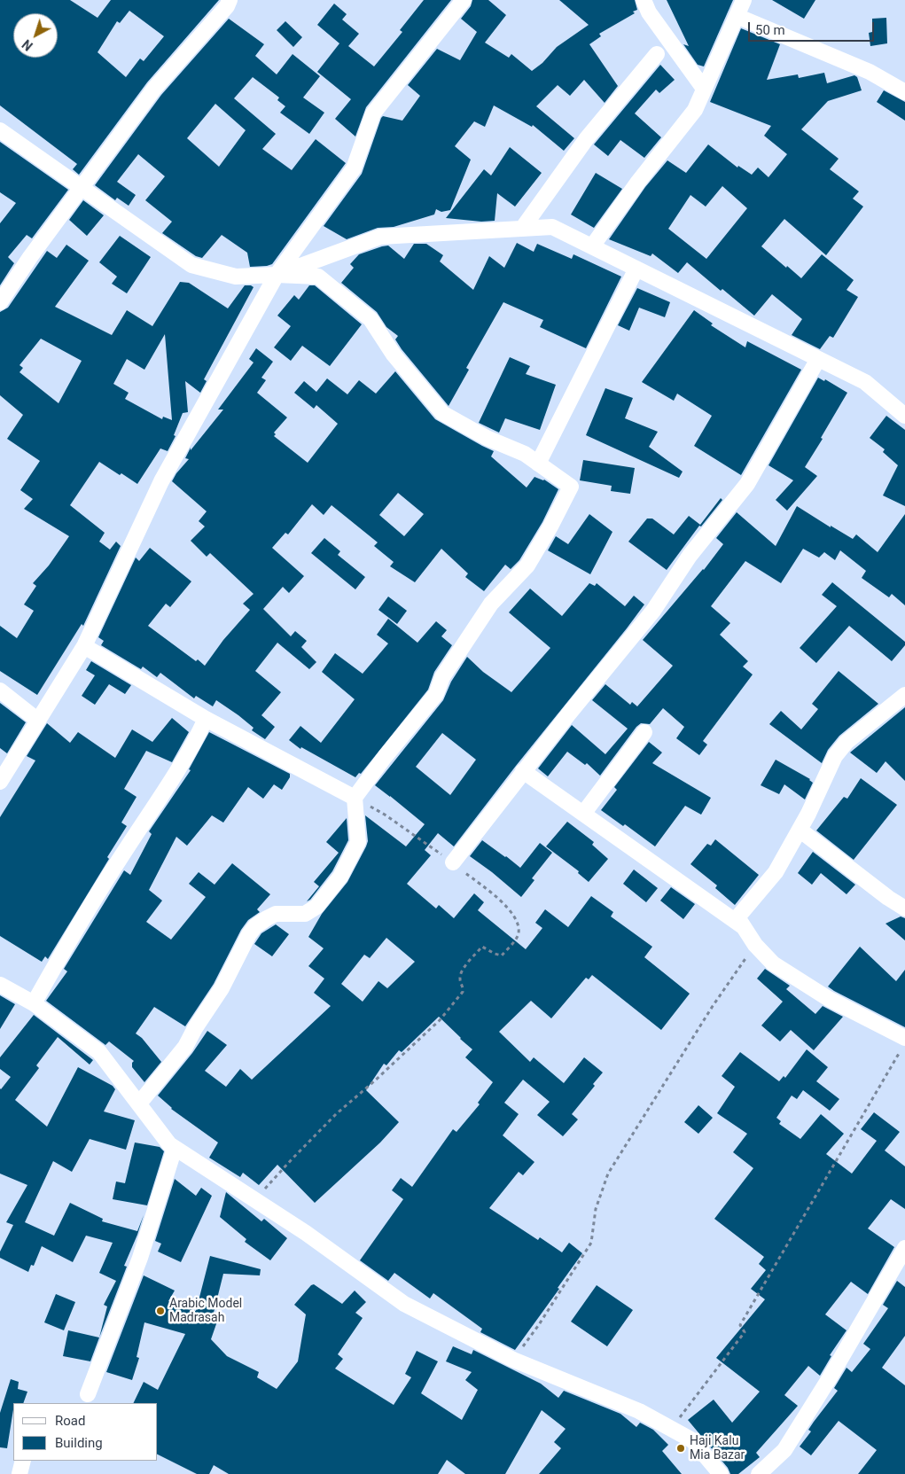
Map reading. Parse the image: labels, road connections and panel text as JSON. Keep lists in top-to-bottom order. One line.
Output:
{"places":["Arabic Model Madrasah","Haji Kalu Mia Bazar"],"legend":["Road","Building"],"scale_bar":"50 m","north":"bottom left"}
